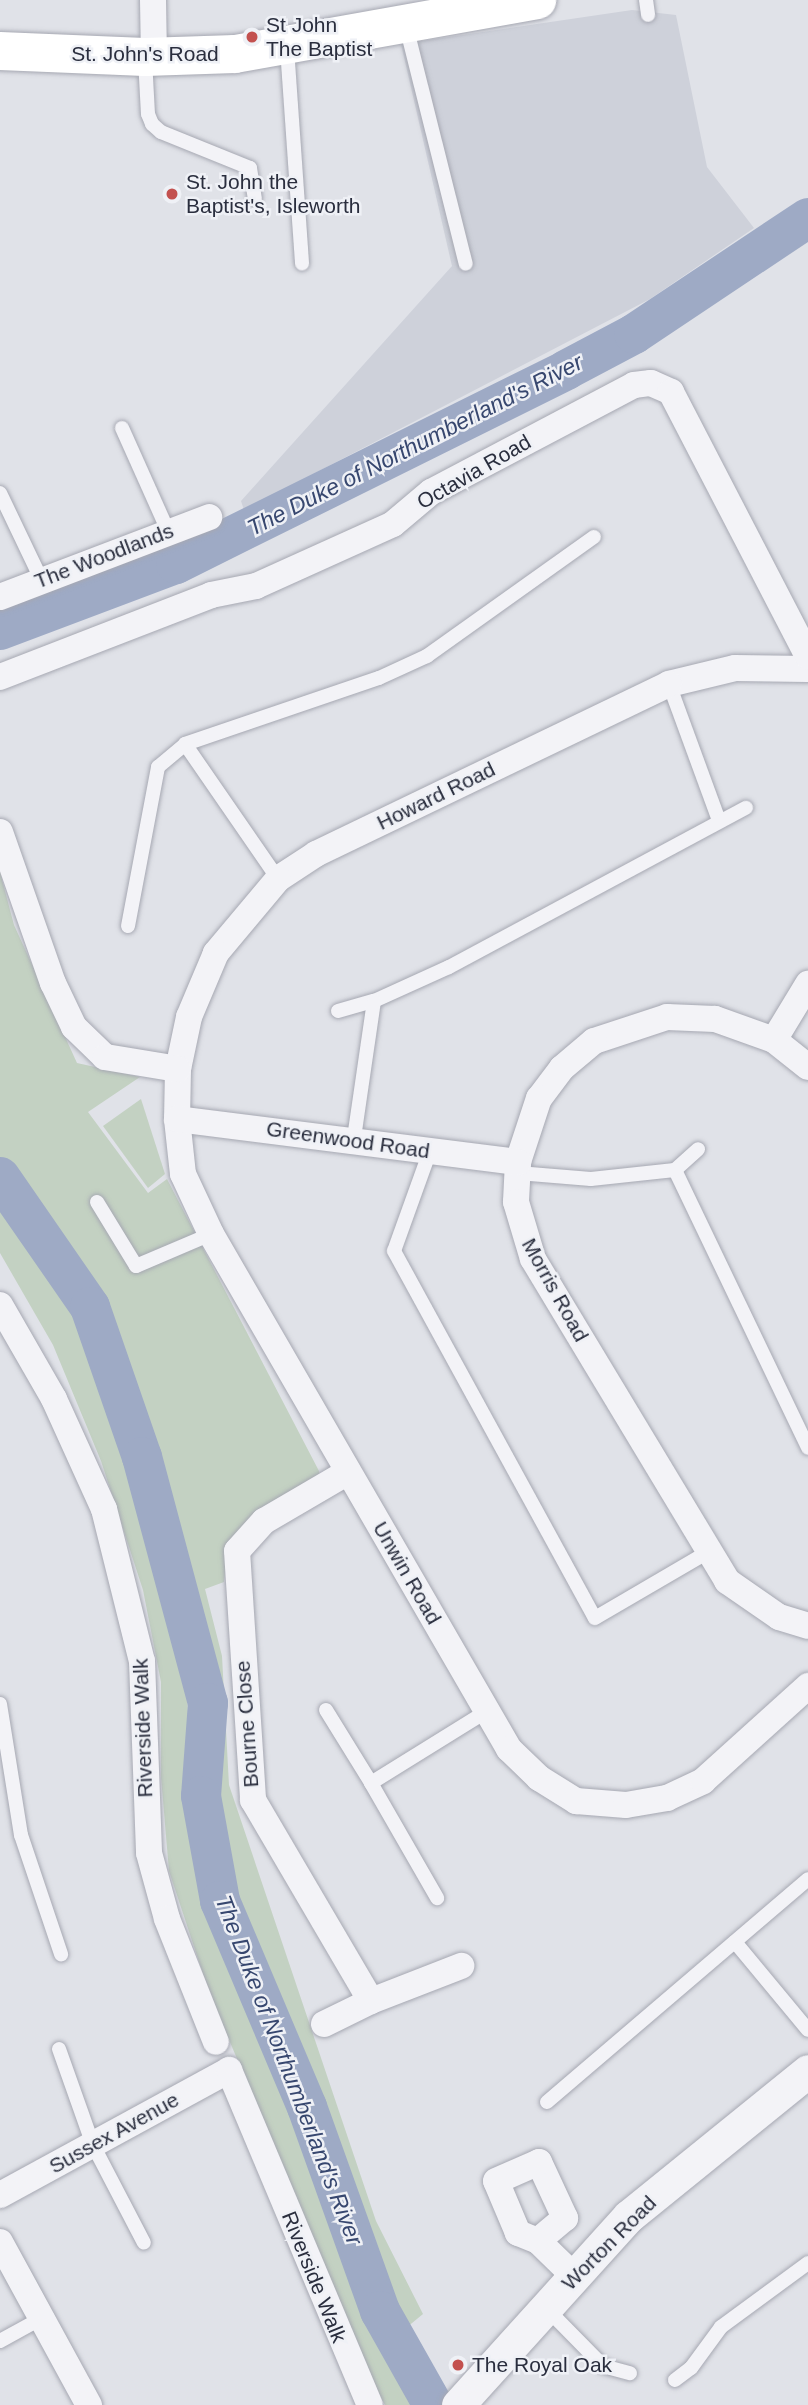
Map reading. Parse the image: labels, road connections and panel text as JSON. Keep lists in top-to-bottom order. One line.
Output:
{"streets":{"main road":["St. John's Road"],"street":["Octavia Road","The Woodlands","Howard Road","Greenwood Road","Morris Road","Unwin Road","Bourne Close","Riverside Walk","Sussex Avenue","Worton Road"]},"crossings":[["Howard Road","Unwin Road"],["Greenwood Road","Morris Road"],["Greenwood Road","Unwin Road"],["Unwin Road","Bourne Close"],["Riverside Walk","Sussex Avenue"]],"water":["The Duke of Northumberland's River"],"places":["St John The Baptist","St. John the Baptist's, Isleworth","The Royal Oak"]}
